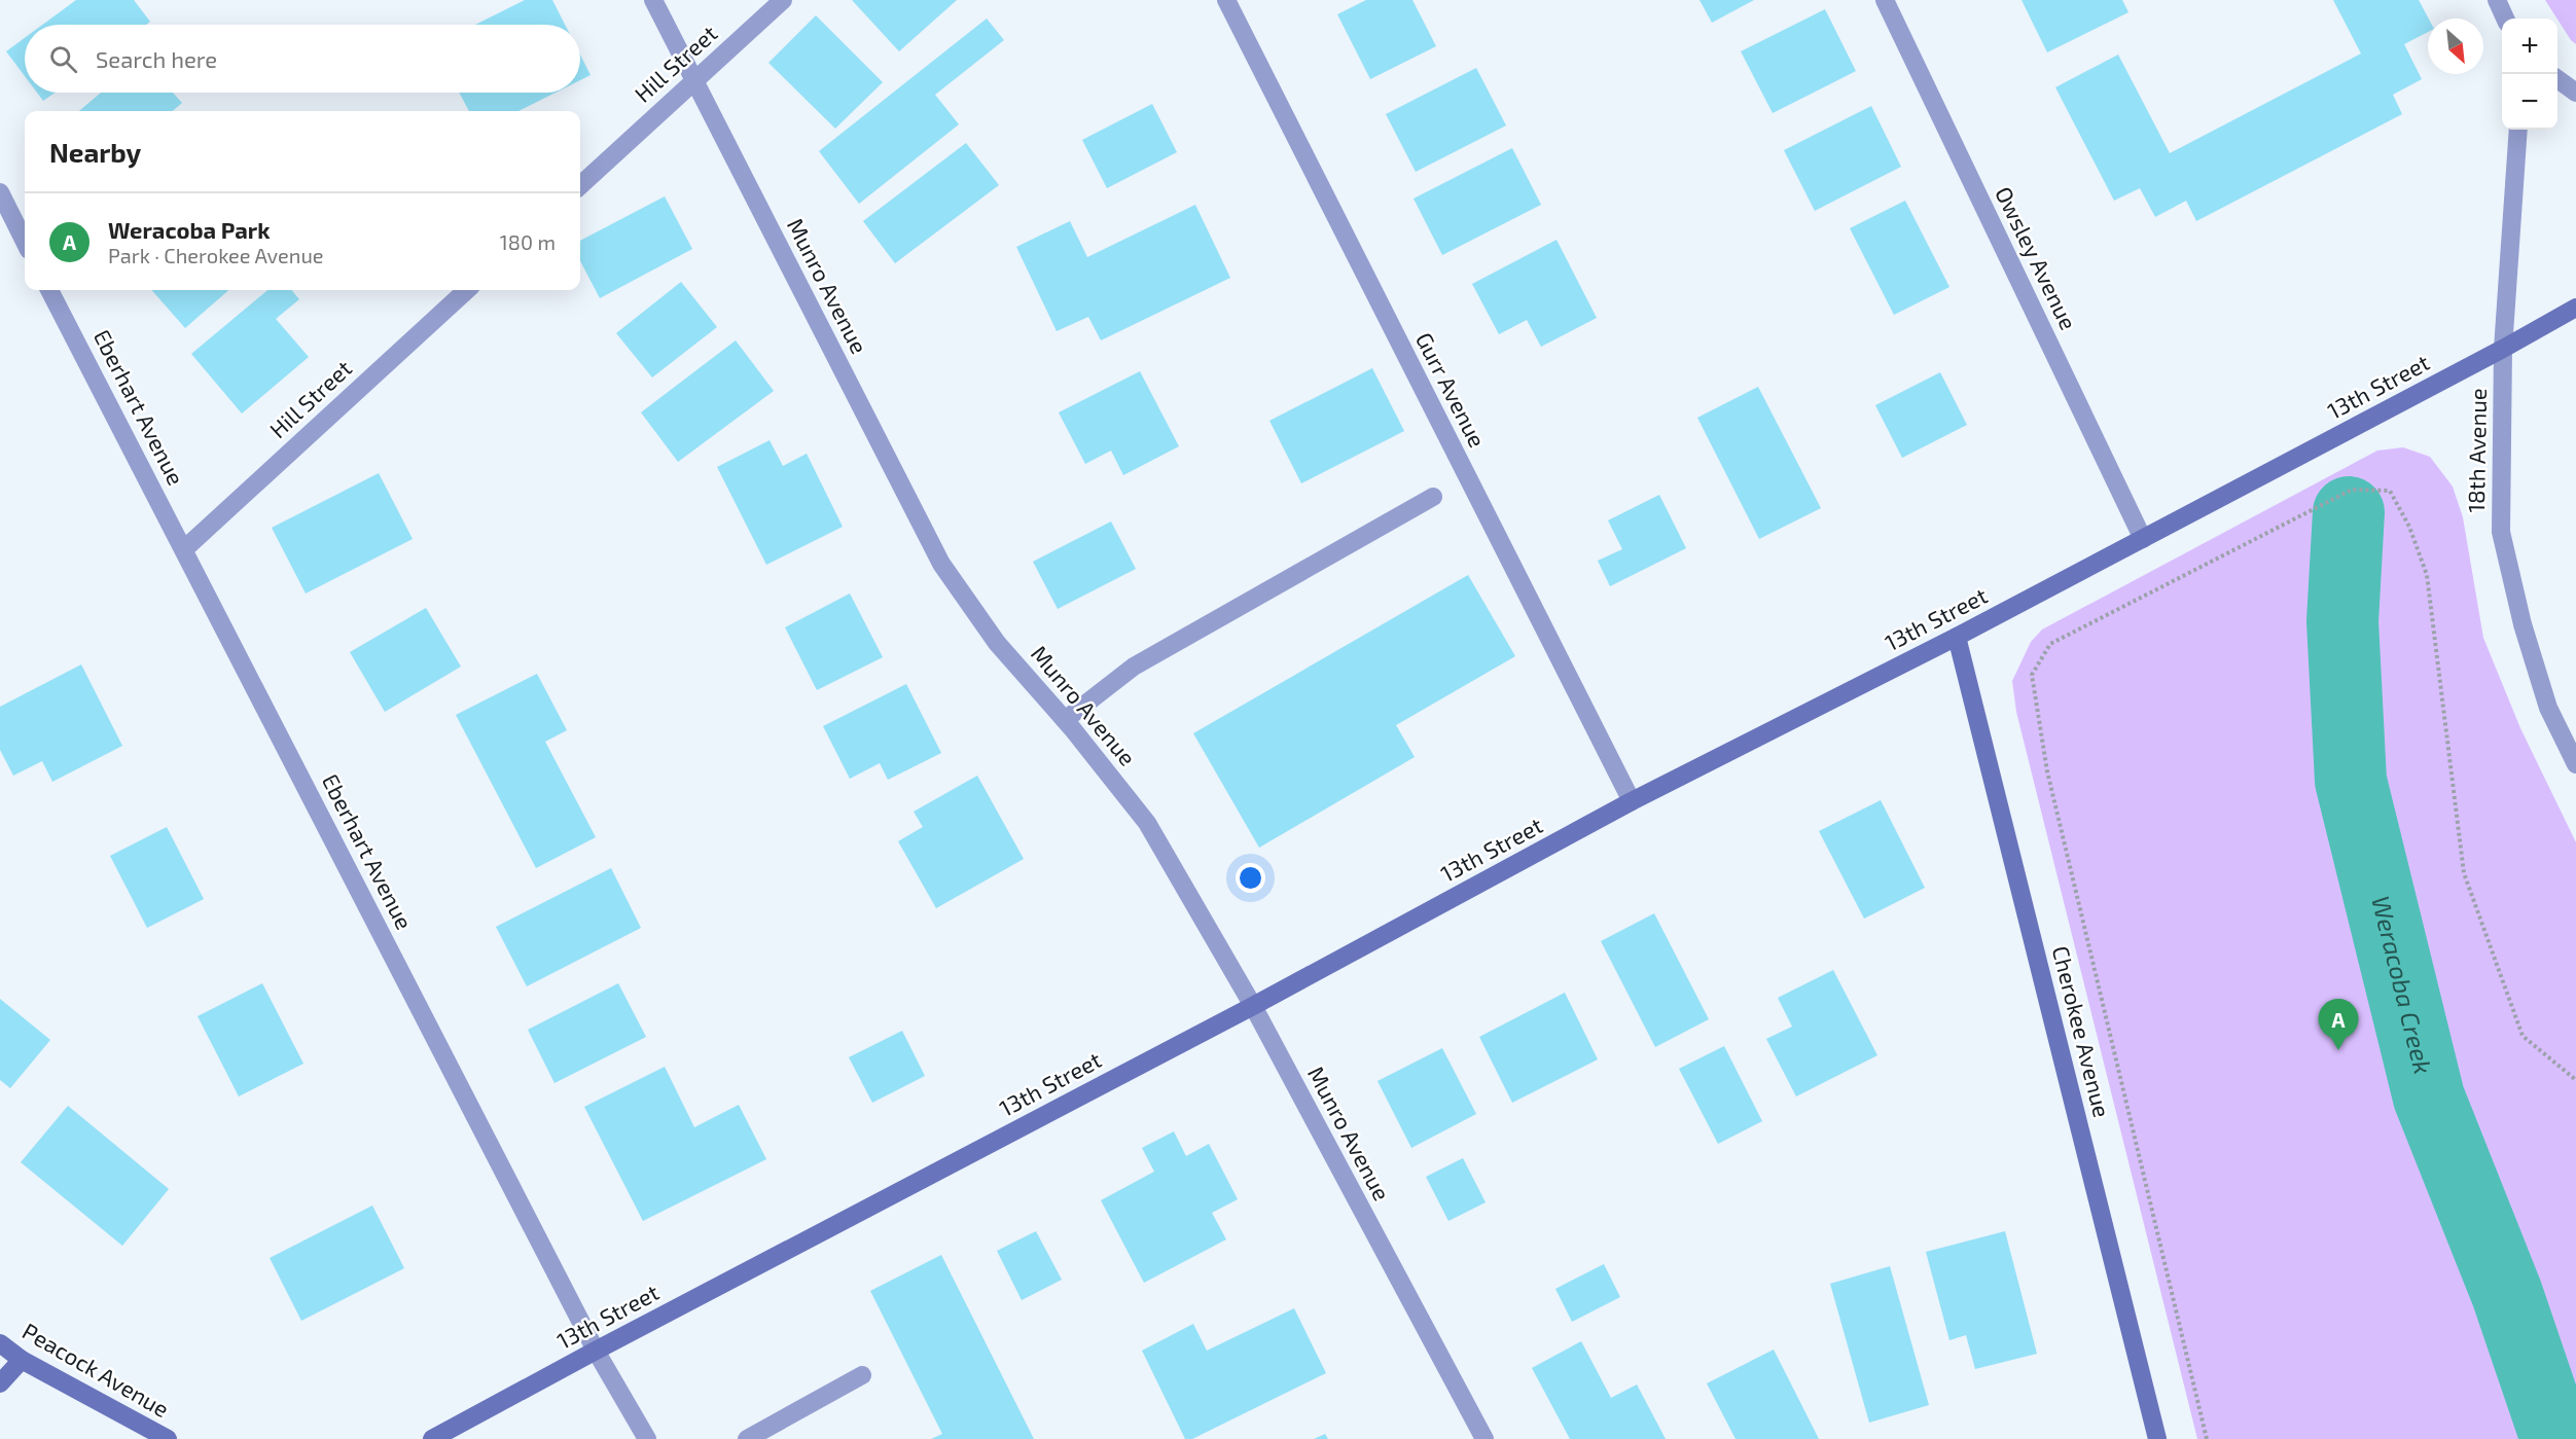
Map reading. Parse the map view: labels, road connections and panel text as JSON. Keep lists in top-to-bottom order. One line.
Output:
{"streets":{"main road":["13th Street","Cherokee Avenue","Peacock Avenue"],"street":["Hill Street","Owsley Avenue","Munro Avenue","Gurr Avenue","Eberhart Avenue","18th Avenue"]},"crossings":[["Hill Street","Munro Avenue"],["Hill Street","Eberhart Avenue"],["Owsley Avenue","13th Street"],["Munro Avenue","13th Street"],["13th Street","Gurr Avenue"],["13th Street","Eberhart Avenue"],["13th Street","18th Avenue"],["13th Street","Cherokee Avenue"]],"water":["Weracoba Creek"],"north":"bottom right","page":{"map_buttons":["+","−"],"search":"Search here","heading":"Nearby","list":[{"mark":"A","name":"Weracoba Park","note":"Park · Cherokee Avenue","value":"180 m"}],"pins":"A"}}
